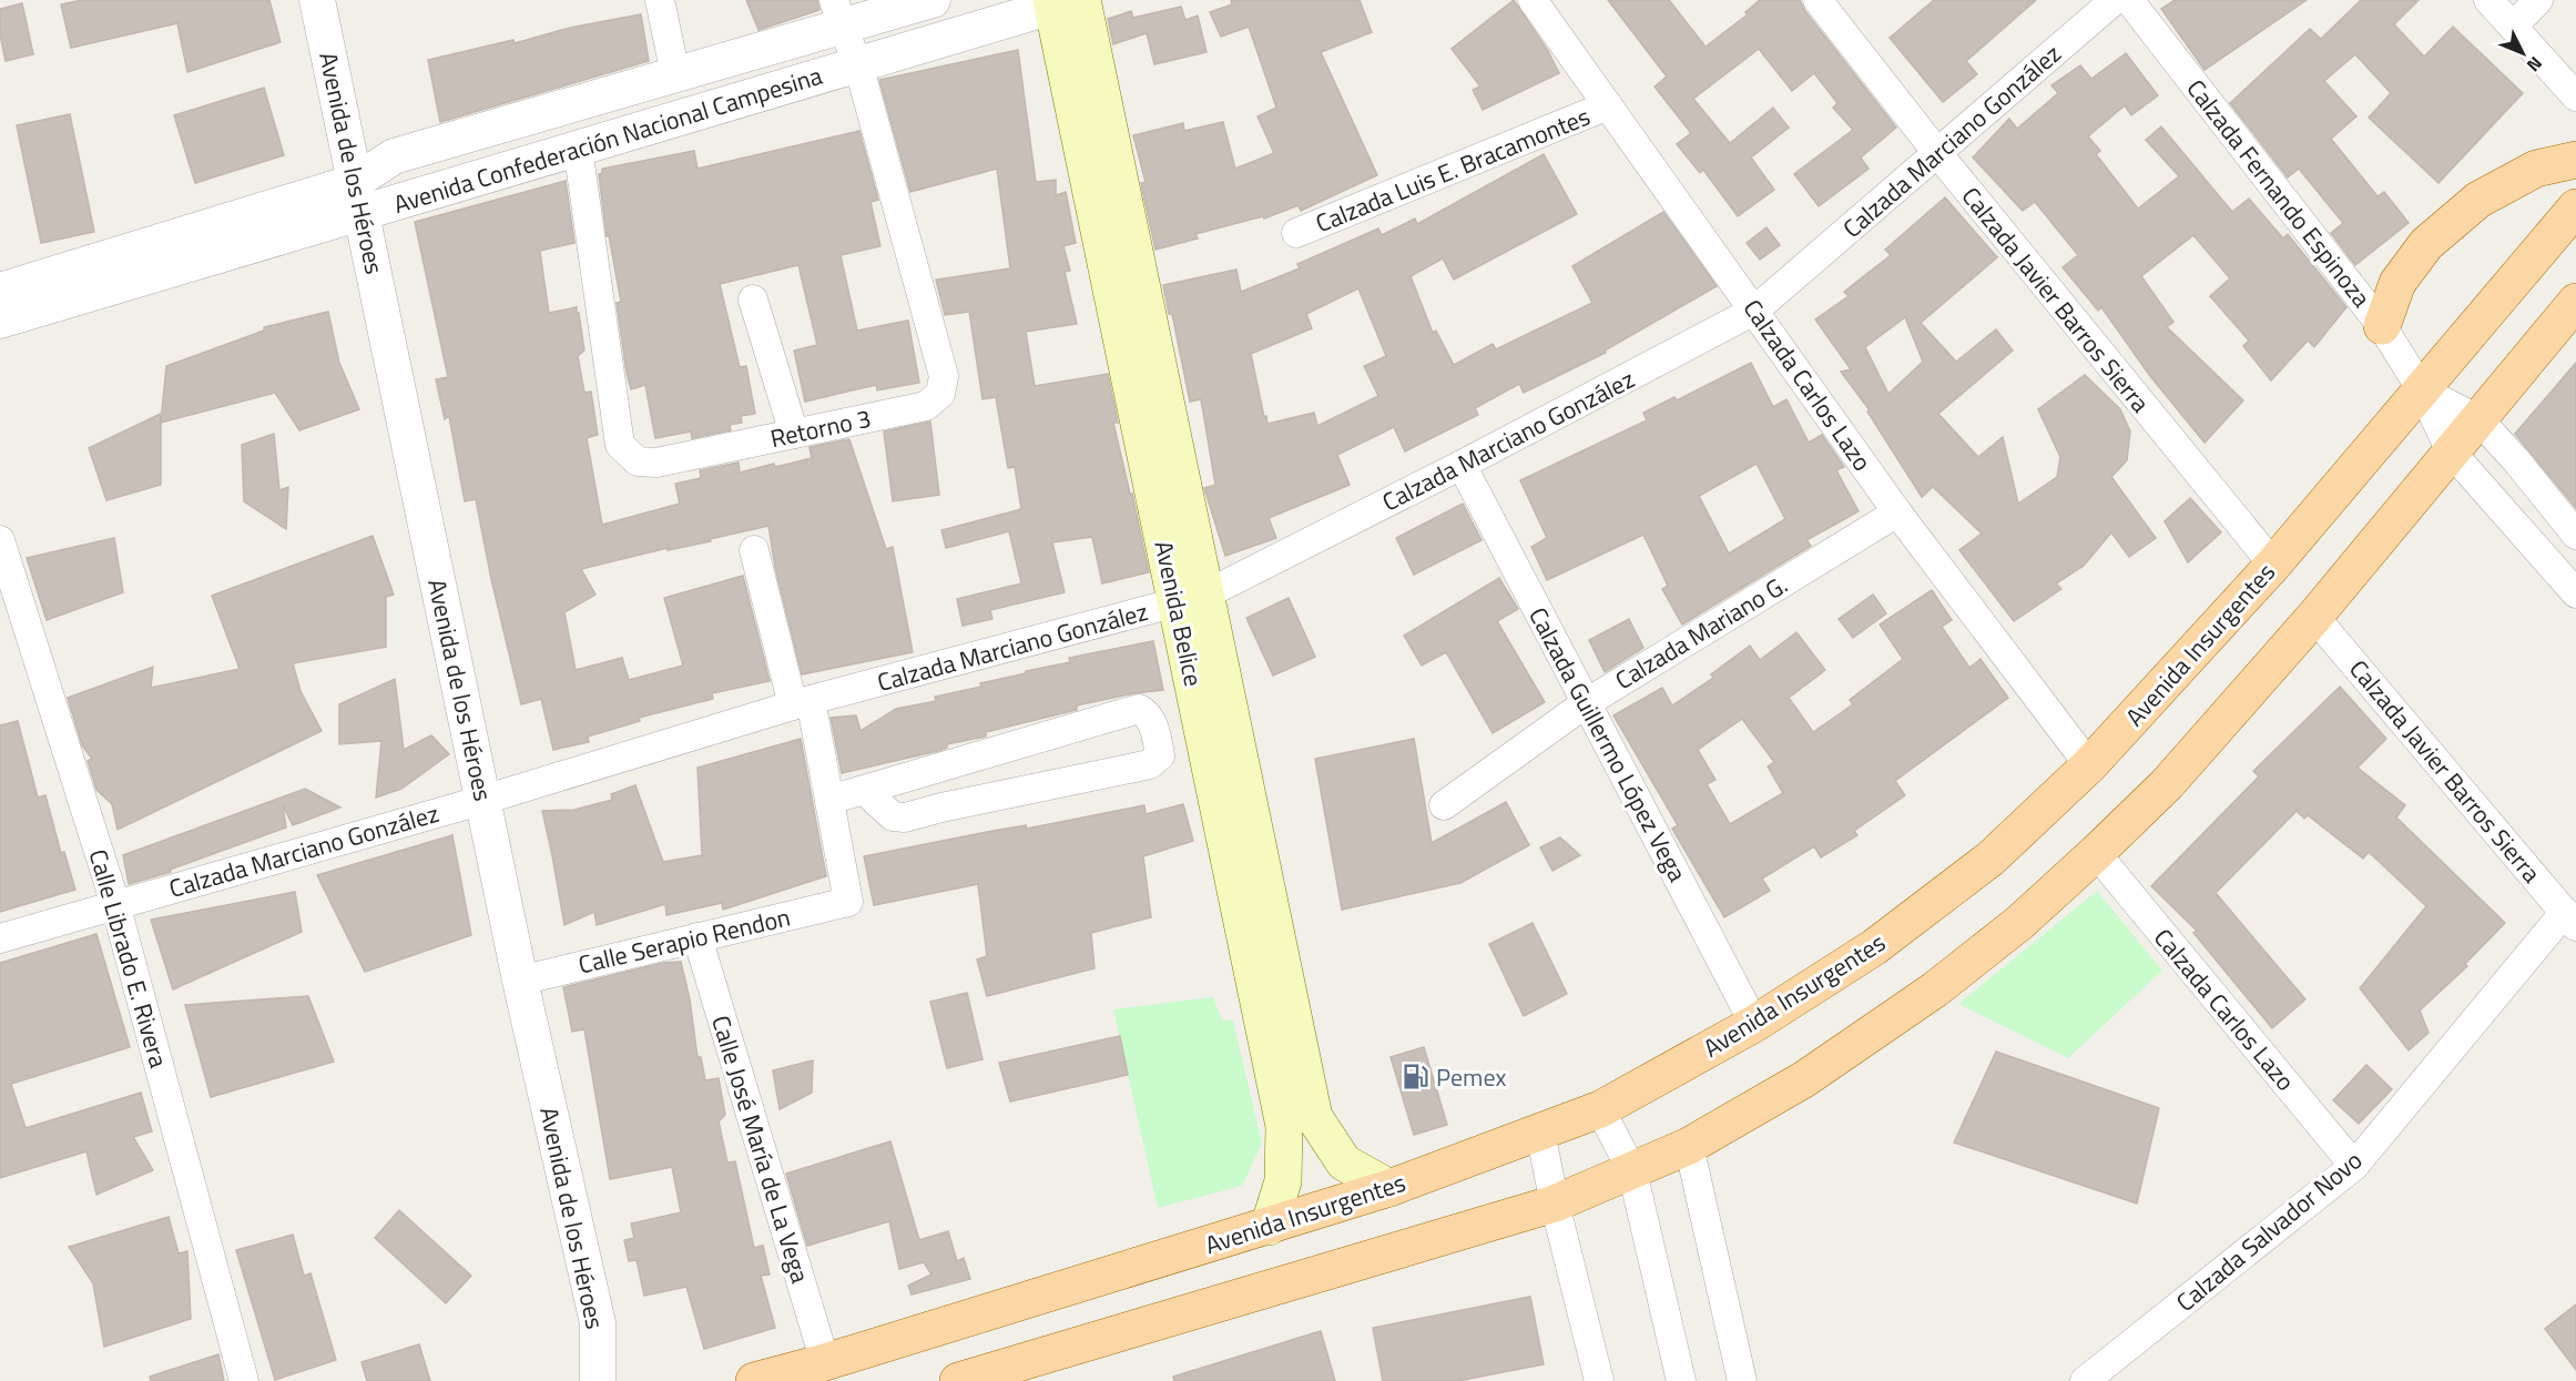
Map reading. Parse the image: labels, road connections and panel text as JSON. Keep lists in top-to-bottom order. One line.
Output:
{"streets":{"main road":["Avenida Belice","Avenida Insurgentes"],"street":["Avenida Confederación Nacional Campesina","Calzada Marciano González","Avenida de los Héroes","Calzada Luis E. Bracamontes","Calzada Fernando Espinoza","Calzada Javier Barros Sierra","Calzada Carlos Lazo","Retorno 3","Calzada Mariano G.","Calzada Guillermo López Vega","Calle Serapio Rendon","Calle Librado E. Rivera","Calle José María de La Vega","Calzada Salvador Novo"]},"crossings":[["Avenida Confederación Nacional Campesina","Avenida de los Héroes"],["Avenida Confederación Nacional Campesina","Retorno 3"],["Avenida Confederación Nacional Campesina","Avenida Belice"],["Calzada Marciano González","Avenida de los Héroes"],["Calzada Marciano González","Calzada Javier Barros Sierra"],["Calzada Marciano González","Calzada Carlos Lazo"],["Calzada Marciano González","Avenida Belice"],["Calzada Marciano González","Calzada Guillermo López Vega"],["Calzada Marciano González","Calle Librado E. Rivera"],["Avenida de los Héroes","Calle Serapio Rendon"],["Calzada Luis E. Bracamontes","Calzada Carlos Lazo"],["Calzada Fernando Espinoza","Avenida Insurgentes"],["Calzada Javier Barros Sierra","Avenida Insurgentes"],["Calzada Javier Barros Sierra","Calzada Salvador Novo"],["Calzada Carlos Lazo","Calzada Mariano G."],["Calzada Carlos Lazo","Avenida Insurgentes"],["Calzada Carlos Lazo","Calzada Salvador Novo"],["Avenida Belice","Avenida Insurgentes"],["Calzada Mariano G.","Calzada Guillermo López Vega"],["Avenida Insurgentes","Calzada Guillermo López Vega"],["Avenida Insurgentes","Calle José María de La Vega"],["Calle Serapio Rendon","Calle José María de La Vega"]],"places":{"fuel station":["Pemex"]},"north":"bottom right"}
